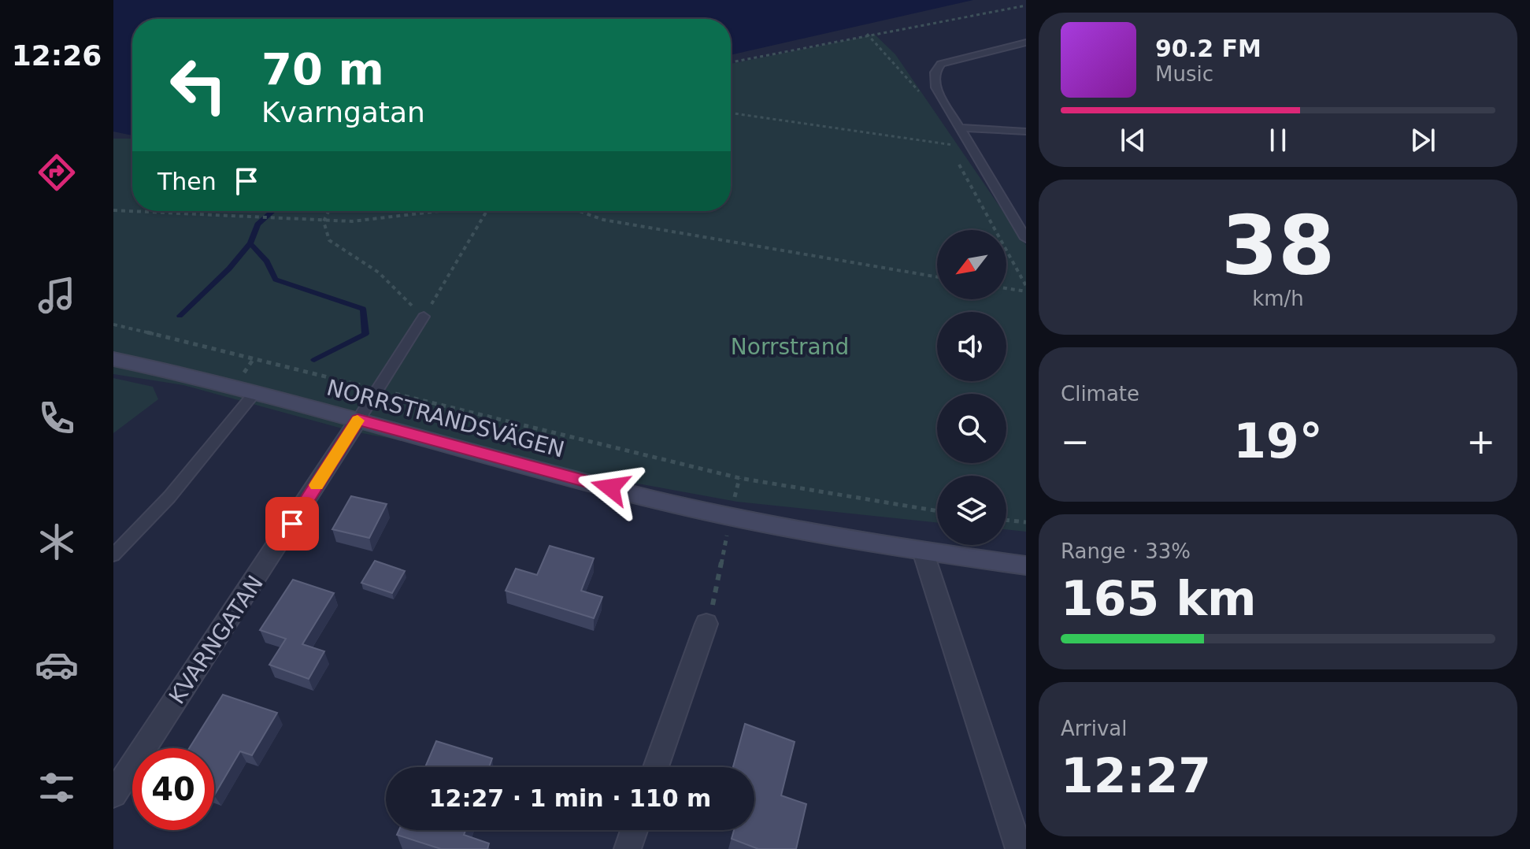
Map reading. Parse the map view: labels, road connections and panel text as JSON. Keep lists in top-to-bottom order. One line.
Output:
{"streets":{"street":["NORRSTRANDSVÄGEN","KVARNGATAN"]},"crossings":[["NORRSTRANDSVÄGEN","KVARNGATAN"]],"parks":["Norrstrand"],"north":"bottom left","page":{"tabs":"12:26","turn":["70 m","Kvarngatan"],"song":["90.2 FM","Music"],"then":"Then","tile":[["38","km/h"],"Climate",["Range · 33%","165 km"],["Arrival","12:27"]],"heat":["−","19°","+"],"limit":"40","trip":"12:27 · 1 min · 110 m"}}
